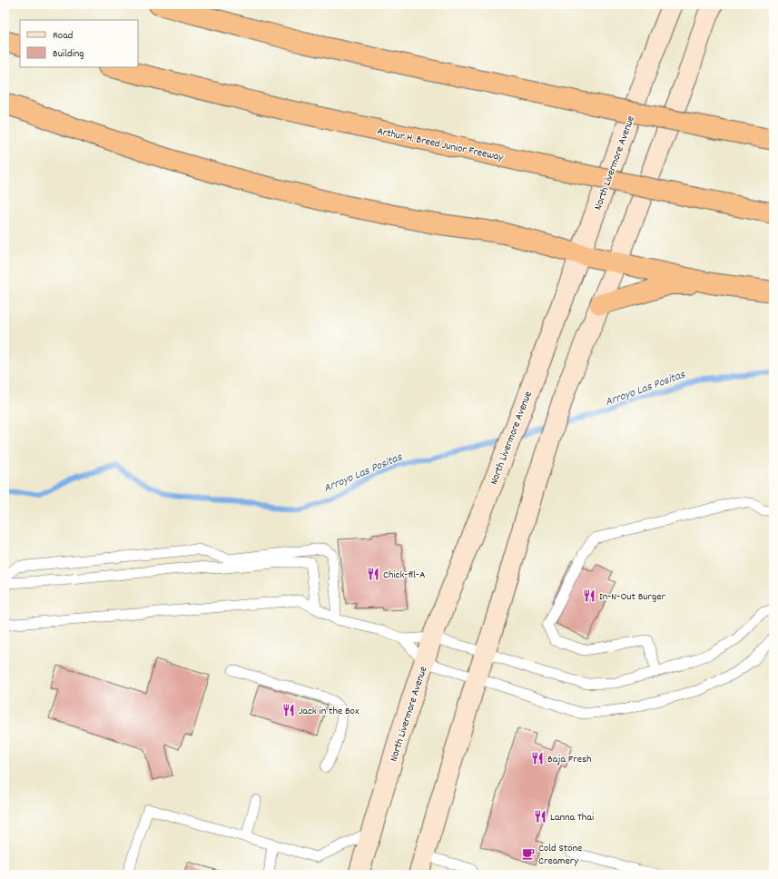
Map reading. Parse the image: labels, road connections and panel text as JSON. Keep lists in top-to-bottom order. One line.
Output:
{"streets":{"highway":["Arthur H. Breed Junior Freeway"],"main road":["North Livermore Avenue"]},"water":["Arroyo Las Positas"],"places":{"restaurant":["Chick-fil-A","In-N-Out Burger","Jack in the Box","Baja Fresh","Lanna Thai"],"cafe":["Cold Stone Creamery"]},"legend":["Road","Building"]}
